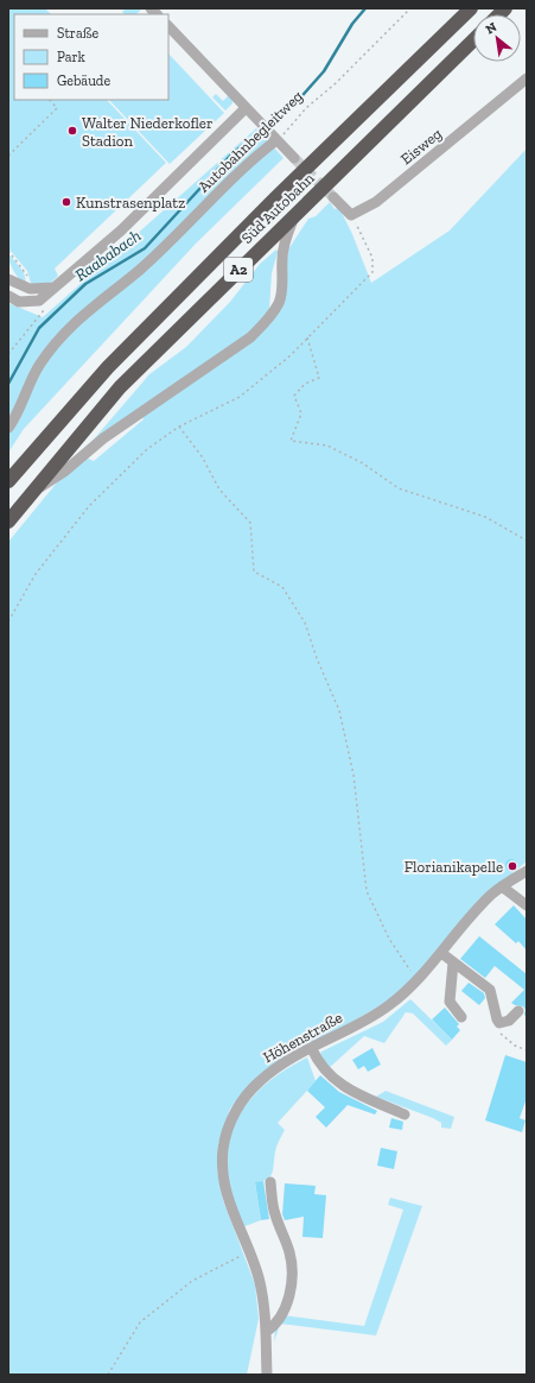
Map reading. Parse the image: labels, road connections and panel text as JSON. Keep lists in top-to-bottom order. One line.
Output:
{"streets":{"highway":["Süd Autobahn","A2"],"street":["Autobahnbegleitweg","Eisweg","Höhenstraße"]},"water":["Raababach"],"places":["Walter Niederkofler Stadion","Kunstrasenplatz","Florianikapelle"],"legend":["Straße","Park","Gebäude"],"north":"top left"}
